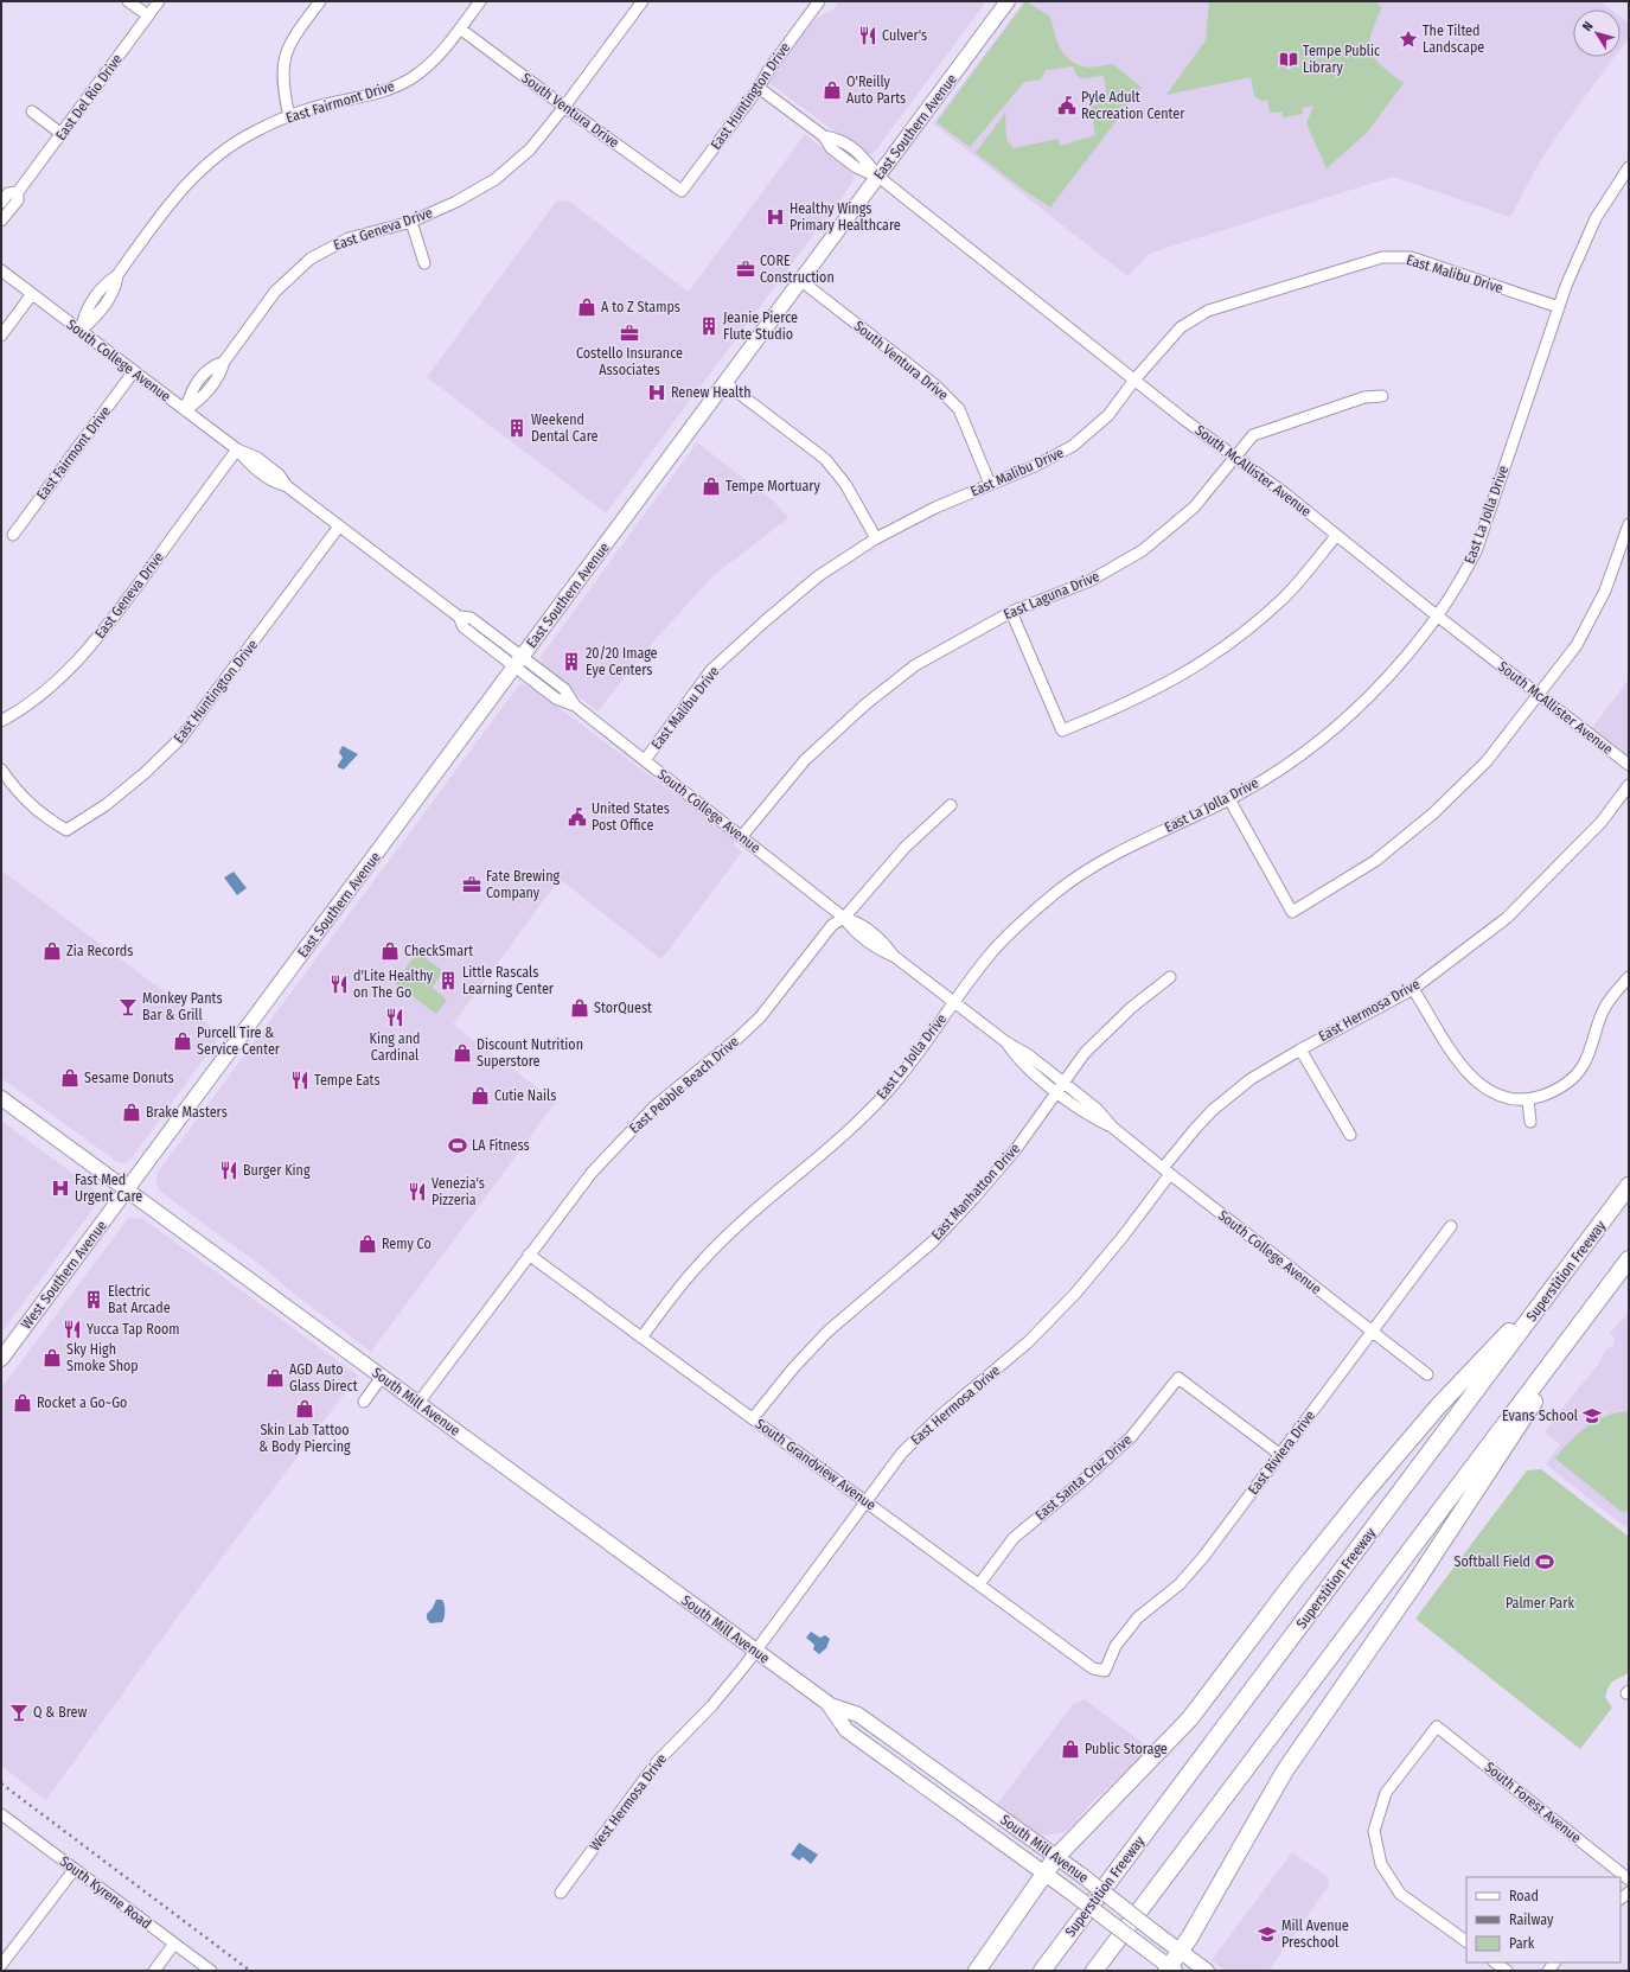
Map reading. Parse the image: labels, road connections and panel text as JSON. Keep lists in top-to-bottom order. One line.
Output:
{"streets":{"highway":["Superstition Freeway"],"main road":["East Southern Avenue","West Southern Avenue","South Mill Avenue"],"street":["East Huntington Drive","East Del Rio Drive","East Fairmont Drive","South Ventura Drive","East Geneva Drive","East Malibu Drive","South College Avenue","South McAllister Avenue","East La Jolla Drive","East Laguna Drive","East Hermosa Drive","East Pebble Beach Drive","East Manhatton Drive","East Riviera Drive","South Grandview Avenue","East Santa Cruz Drive","West Hermosa Drive","South Forest Avenue","South Kyrene Road"]},"crossings":[["East Huntington Drive","South Ventura Drive"],["East Huntington Drive","South College Avenue"],["East Huntington Drive","South McAllister Avenue"],["East Fairmont Drive","South Ventura Drive"],["East Fairmont Drive","South College Avenue"],["South Ventura Drive","East Southern Avenue"],["South Ventura Drive","East Geneva Drive"],["South Ventura Drive","East Malibu Drive"],["East Southern Avenue","South College Avenue"],["East Southern Avenue","South McAllister Avenue"],["East Southern Avenue","West Southern Avenue"],["East Southern Avenue","South Mill Avenue"],["East Geneva Drive","South College Avenue"],["East Malibu Drive","South College Avenue"],["East Malibu Drive","South McAllister Avenue"],["East Malibu Drive","East La Jolla Drive"],["South College Avenue","East La Jolla Drive"],["South College Avenue","East Laguna Drive"],["South College Avenue","East Hermosa Drive"],["South College Avenue","East Pebble Beach Drive"],["South College Avenue","East Manhatton Drive"],["South College Avenue","East Riviera Drive"],["South McAllister Avenue","East La Jolla Drive"],["South McAllister Avenue","East Laguna Drive"],["East La Jolla Drive","South Grandview Avenue"],["East Hermosa Drive","South Mill Avenue"],["East Hermosa Drive","South Grandview Avenue"],["East Hermosa Drive","West Hermosa Drive"],["East Pebble Beach Drive","South Mill Avenue"],["East Pebble Beach Drive","South Grandview Avenue"],["East Manhatton Drive","South Grandview Avenue"],["West Southern Avenue","South Mill Avenue"],["South Mill Avenue","West Hermosa Drive"],["East Riviera Drive","South Grandview Avenue"],["East Riviera Drive","East Santa Cruz Drive"],["South Grandview Avenue","East Santa Cruz Drive"]],"parks":["Palmer Park"],"places":{"restaurant":["Culver's","d'Lite Healthy on The Go","King and Cardinal","Tempe Eats","Burger King","Venezia's Pizzeria","Yucca Tap Room"],"place":["The Tilted Landscape"],"library":["Tempe Public Library"],"shop":["O'Reilly Auto Parts","A to Z Stamps","Tempe Mortuary","Zia Records","CheckSmart","StorQuest","Purcell Tire & Service Center","Discount Nutrition Superstore","Sesame Donuts","Cutie Nails","Brake Masters","Remy Co","Sky High Smoke Shop","AGD Auto Glass Direct","Rocket a Go~Go","Skin Lab Tattoo & Body Piercing","Public Storage"],"public building":["Pyle Adult Recreation Center","United States Post Office"],"hospital":["Healthy Wings Primary Healthcare","Renew Health","Fast Med Urgent Care"],"office":["CORE Construction","Costello Insurance Associates","Fate Brewing Company"],"building":["Jeanie Pierce Flute Studio","Weekend Dental Care","20/20 Image Eye Centers","Little Rascals Learning Center","Electric Bat Arcade"],"bar":["Monkey Pants Bar & Grill","Q & Brew"],"sports":["LA Fitness","Softball Field"],"school or university":["Evans School","Mill Avenue Preschool"]},"legend":["Road","Railway","Park"],"north":"top left"}
